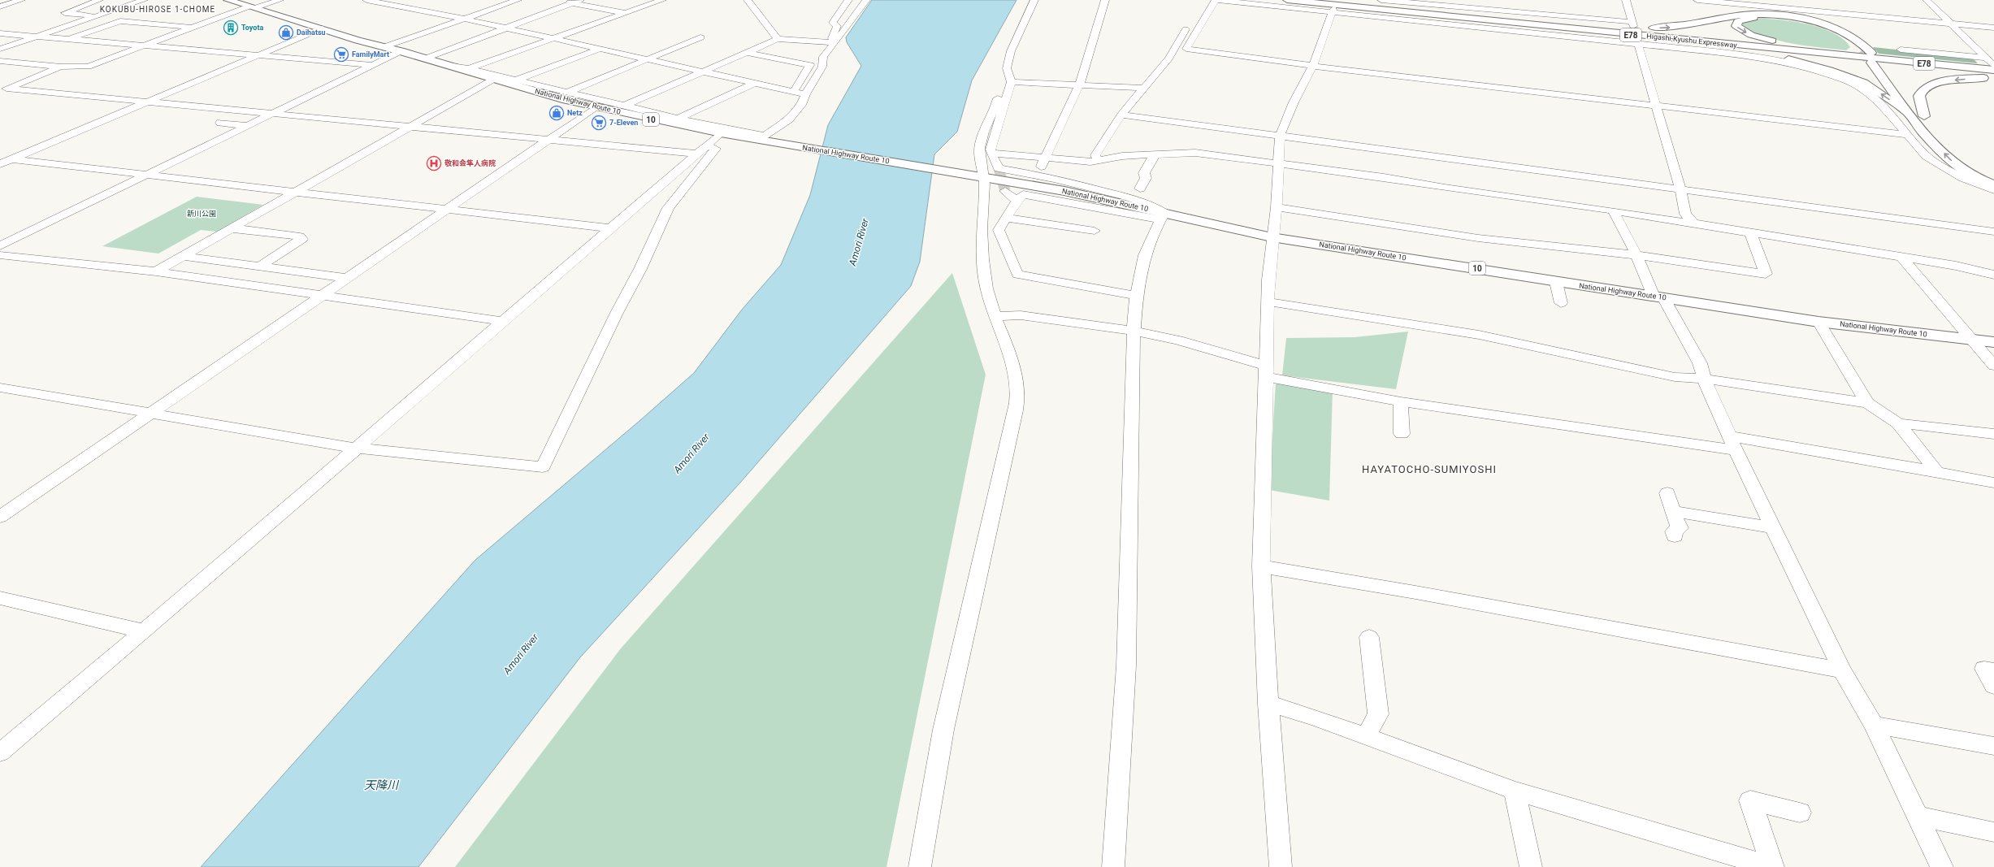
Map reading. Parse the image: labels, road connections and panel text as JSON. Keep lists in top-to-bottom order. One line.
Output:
{"streets":{"highway":["E78","Higashi-Kyushu Expressway","National Highway Route 10","10"]},"districts":["KOKUBU-HIROSE 1-CHOME","HAYATOCHO-SUMIYOSHI"],"water":["Amori River","天降川"],"parks":["新川公園"],"places":{"building":["Toyota"],"shop":["Daihatsu","Netz"],"supermarket":["FamilyMart","7-Eleven"],"hospital":["敬和会隼人病院"]}}
